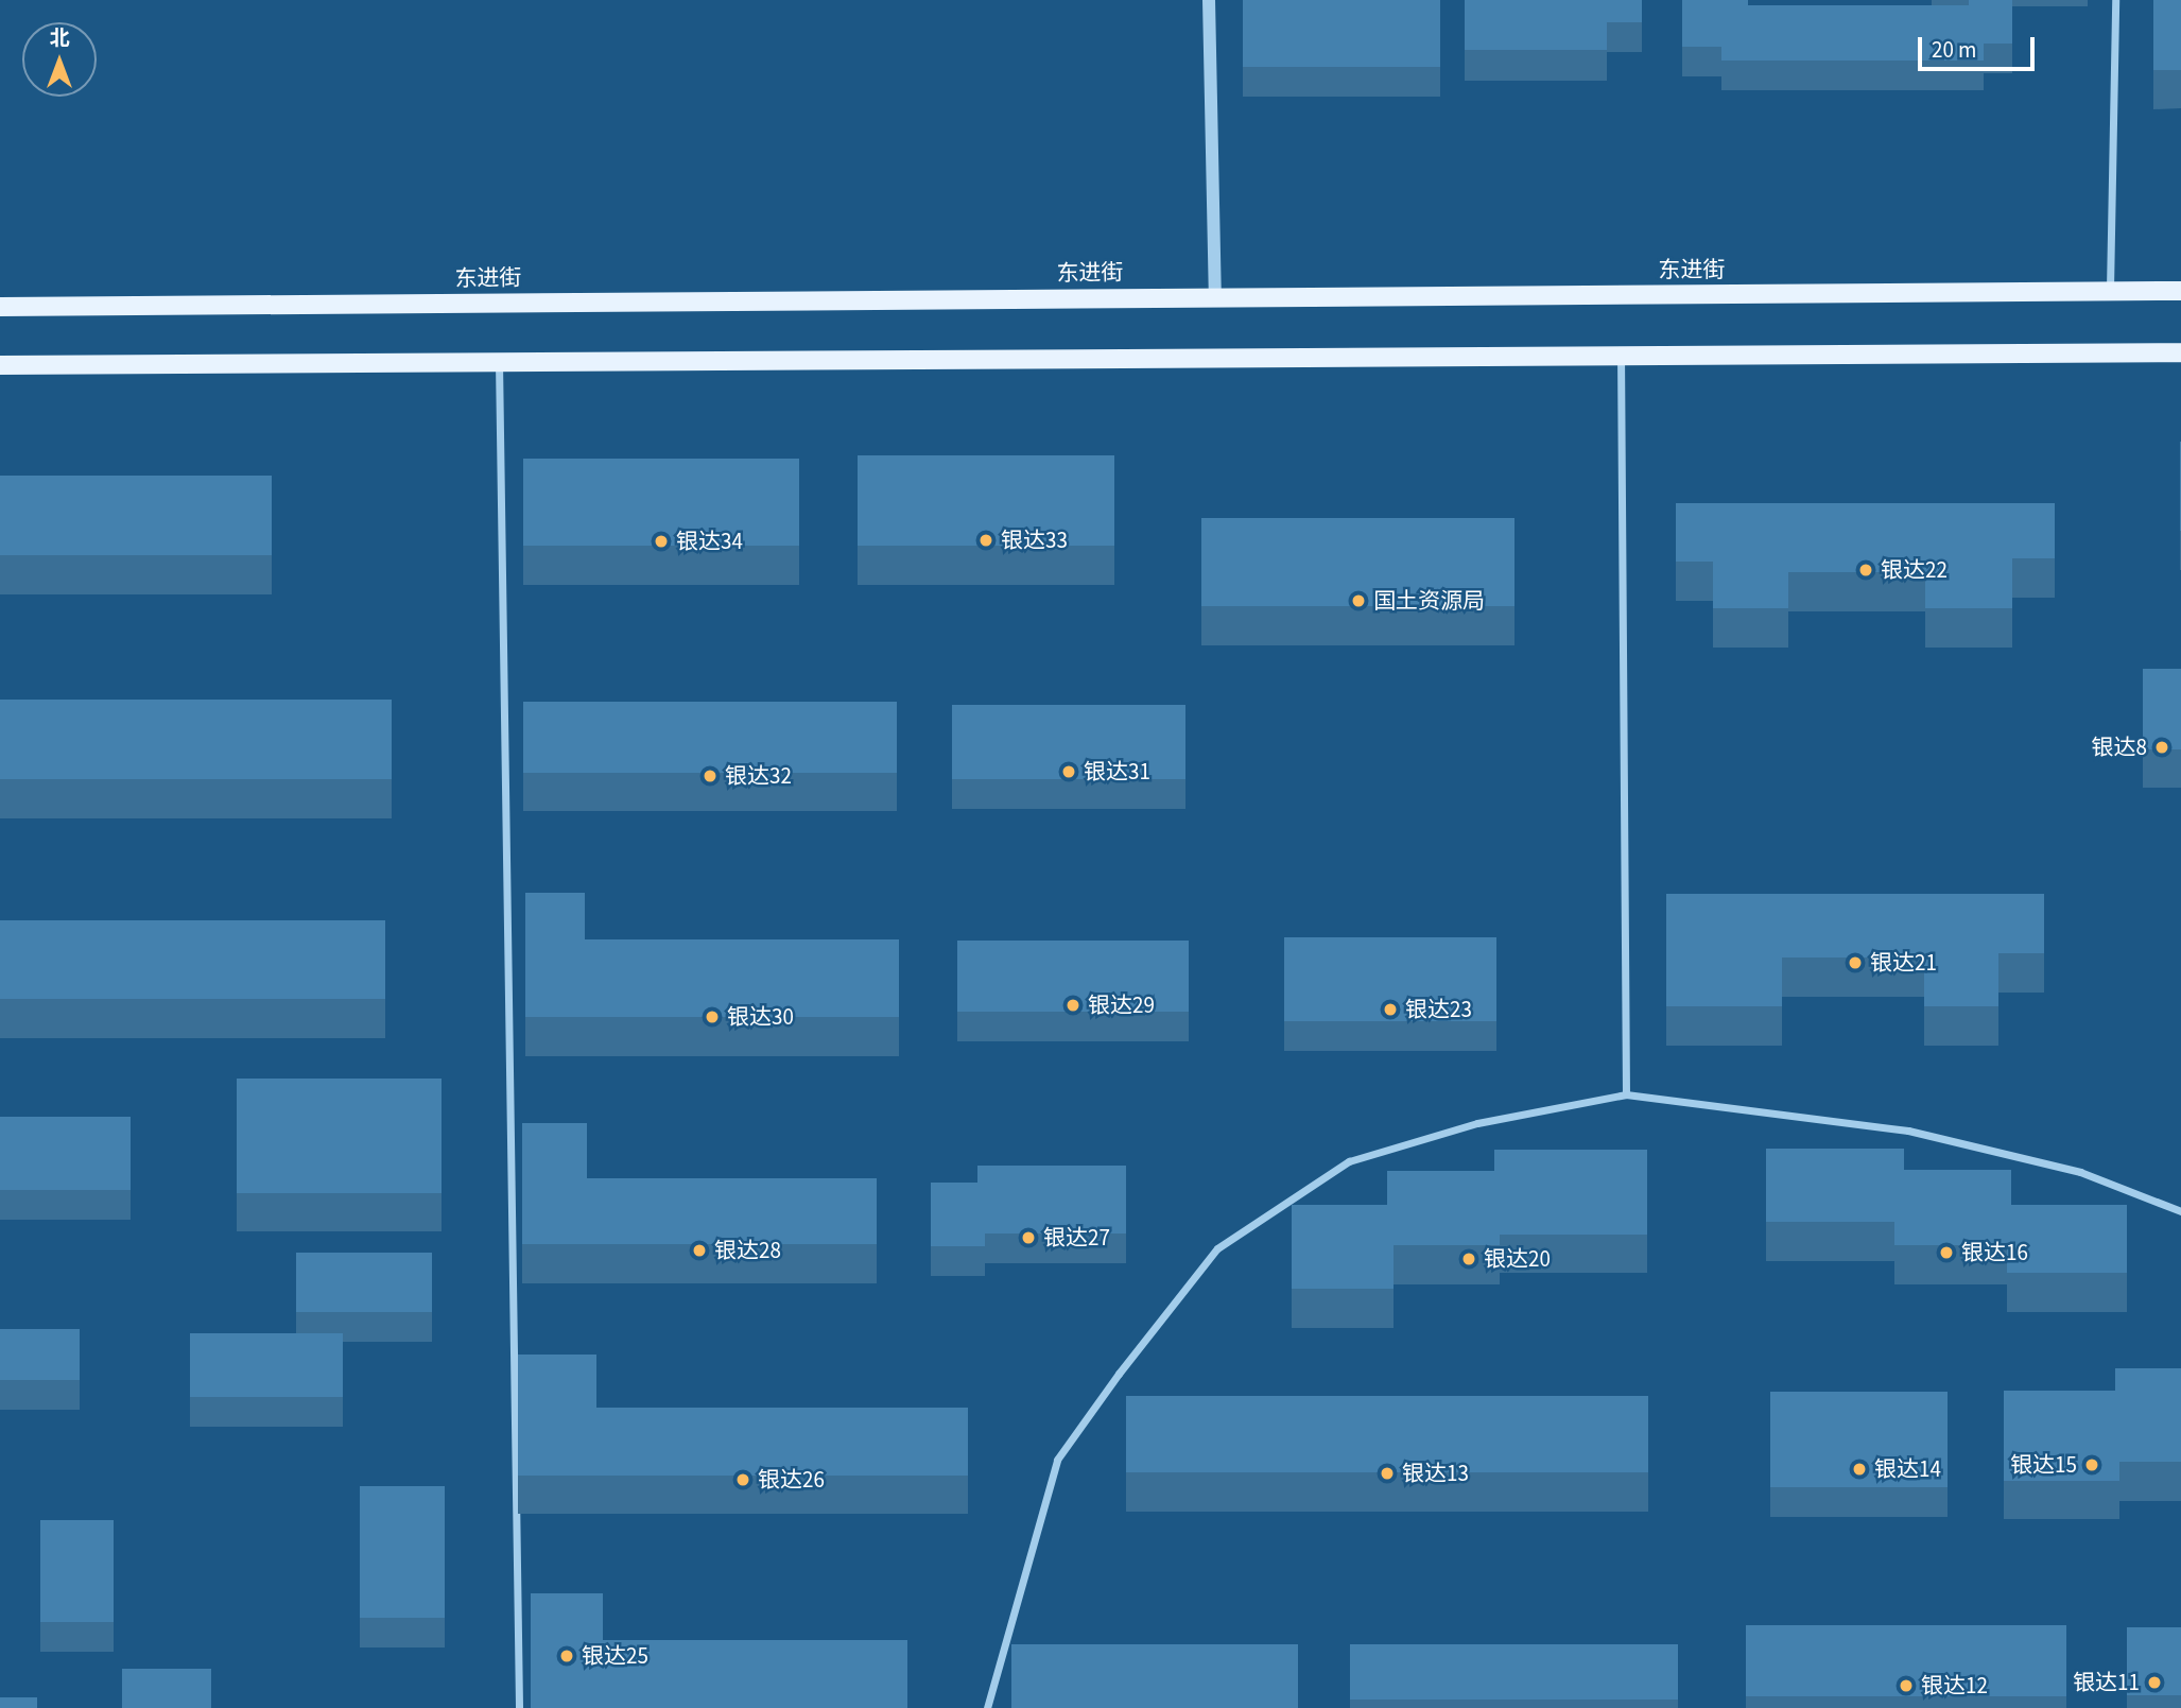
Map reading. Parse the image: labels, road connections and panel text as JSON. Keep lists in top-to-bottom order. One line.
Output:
{"streets":{"main road":["东进街"]},"places":["银达33","银达34","银达22","国土资源局","银达8","银达31","银达32","银达21","银达29","银达23","银达30","银达27","银达28","银达16","银达20","银达15","银达14","银达13","银达26","银达25","银达11","银达12"],"scale_bar":"20 m","north":"top"}
